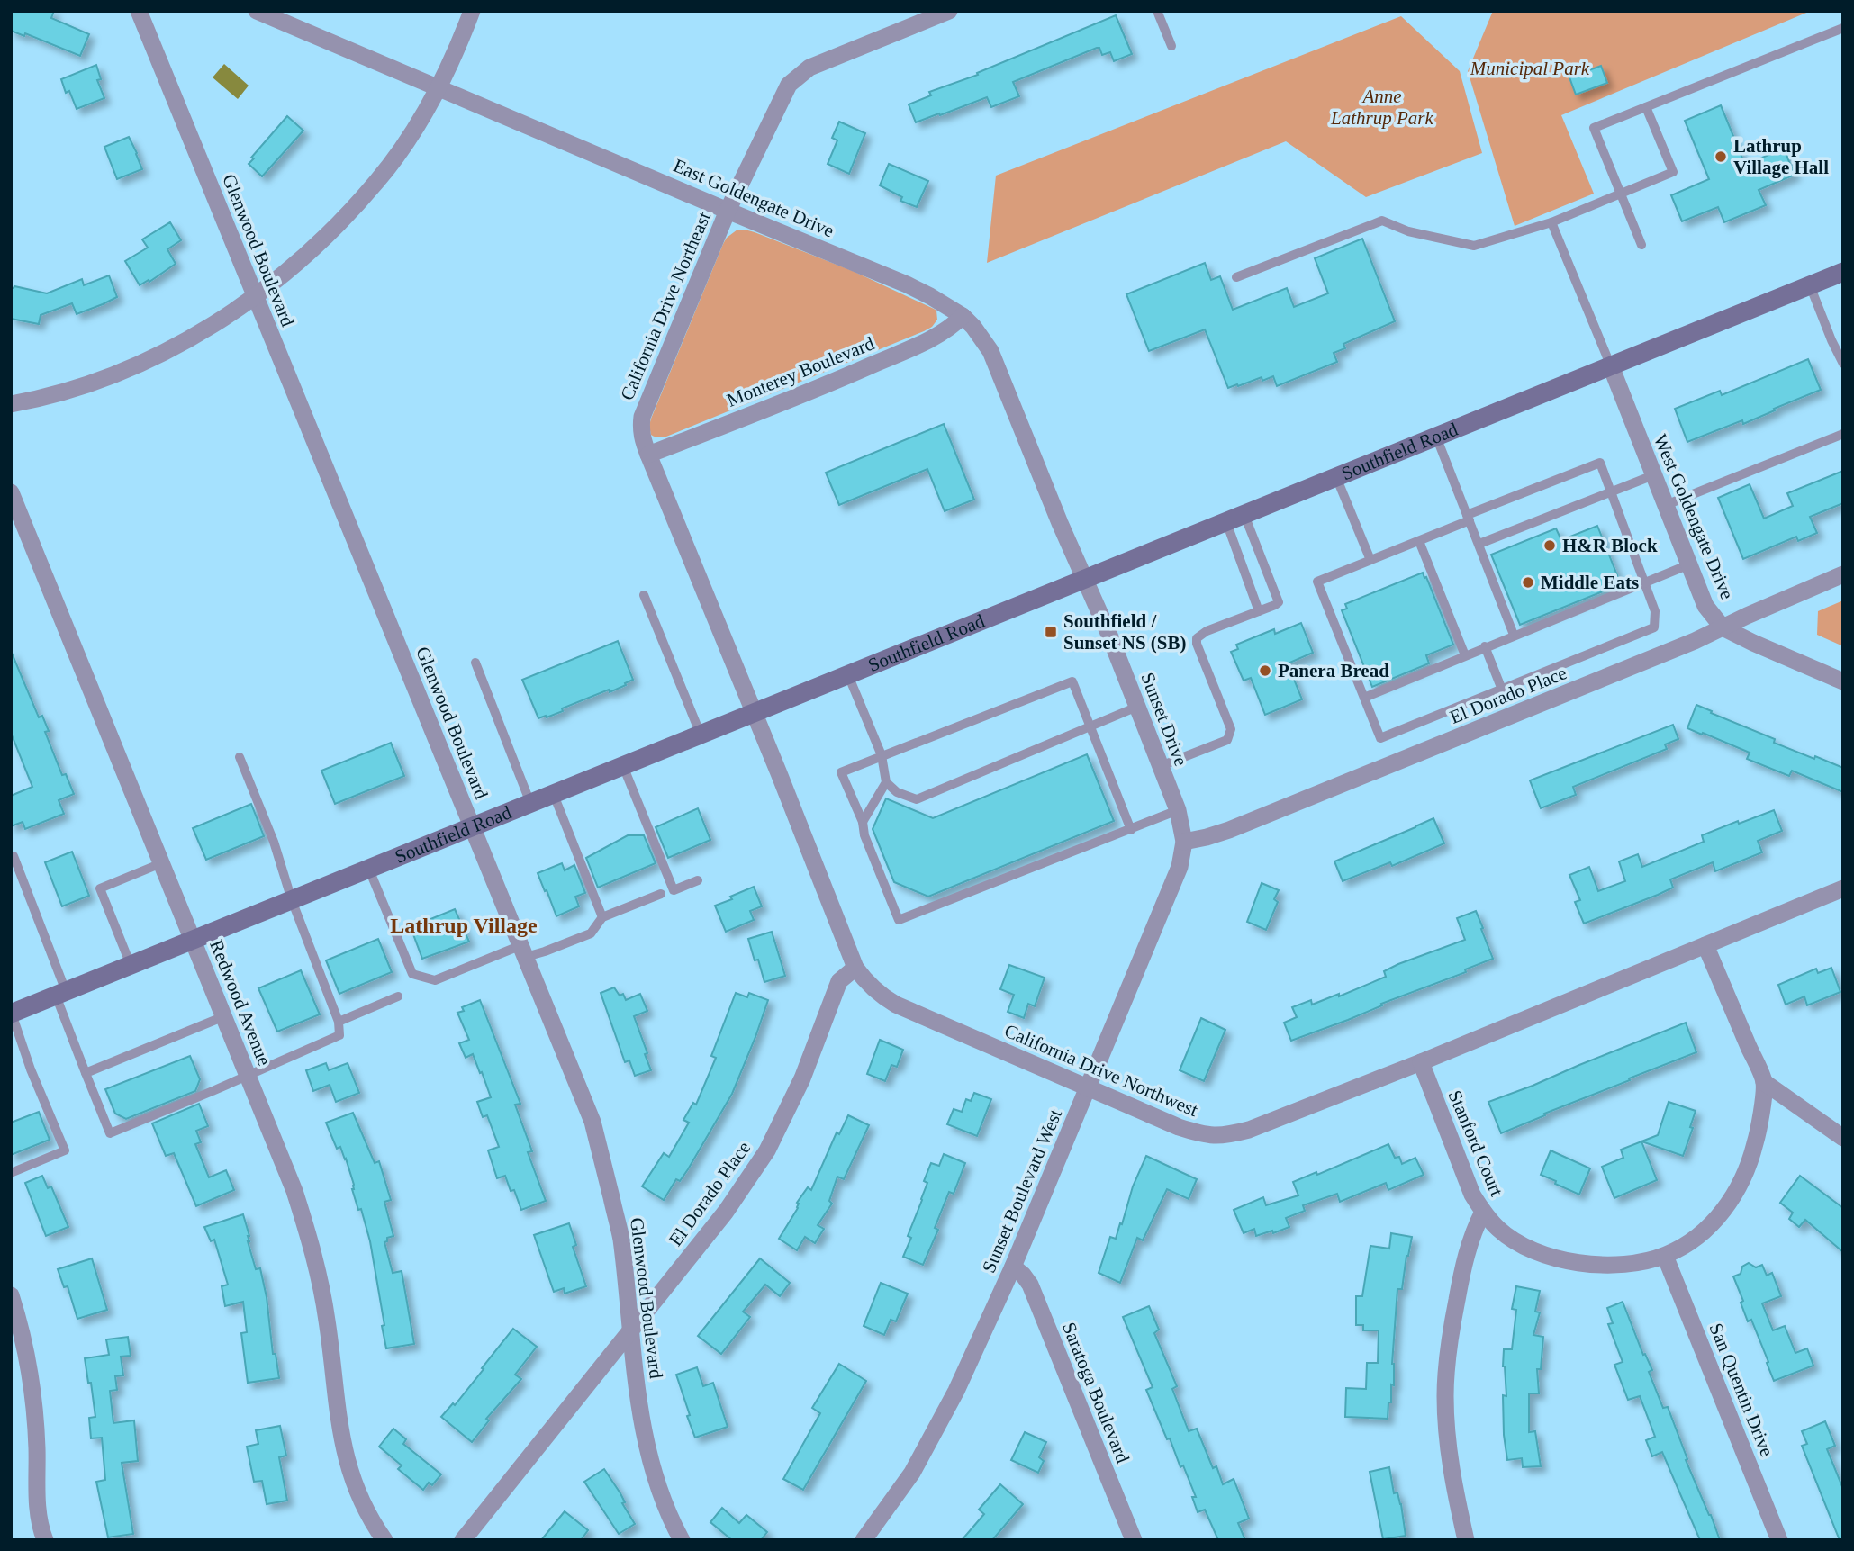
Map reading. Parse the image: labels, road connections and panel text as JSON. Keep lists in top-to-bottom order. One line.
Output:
{"streets":{"main road":["Southfield Road"],"street":["East Goldengate Drive","Glenwood Boulevard","California Drive Northeast","Monterey Boulevard","West Goldengate Drive","El Dorado Place","Sunset Drive","Redwood Avenue","California Drive Northwest","Stanford Court","Sunset Boulevard West","San Quentin Drive","Saratoga Boulevard"]},"crossings":[["East Goldengate Drive","California Drive Northeast"],["East Goldengate Drive","Monterey Boulevard"],["East Goldengate Drive","Southfield Road"],["East Goldengate Drive","Sunset Drive"],["Glenwood Boulevard","Southfield Road"],["Glenwood Boulevard","El Dorado Place"],["California Drive Northeast","Monterey Boulevard"],["California Drive Northeast","Southfield Road"],["California Drive Northeast","California Drive Northwest"],["Southfield Road","West Goldengate Drive"],["Southfield Road","Sunset Drive"],["Southfield Road","Redwood Avenue"],["Southfield Road","California Drive Northwest"],["West Goldengate Drive","El Dorado Place"],["El Dorado Place","Sunset Drive"],["El Dorado Place","California Drive Northwest"],["El Dorado Place","Sunset Boulevard West"],["Sunset Drive","Sunset Boulevard West"],["California Drive Northwest","Stanford Court"],["California Drive Northwest","Sunset Boulevard West"],["Stanford Court","San Quentin Drive"],["Sunset Boulevard West","Saratoga Boulevard"]],"districts":["Lathrup Village"],"parks":["Municipal Park","Anne Lathrup Park"],"places":{"other":["Lathrup Village Hall","H&R Block","Middle Eats","Panera Bread"],"transit":["Southfield / Sunset NS (SB)"]}}
